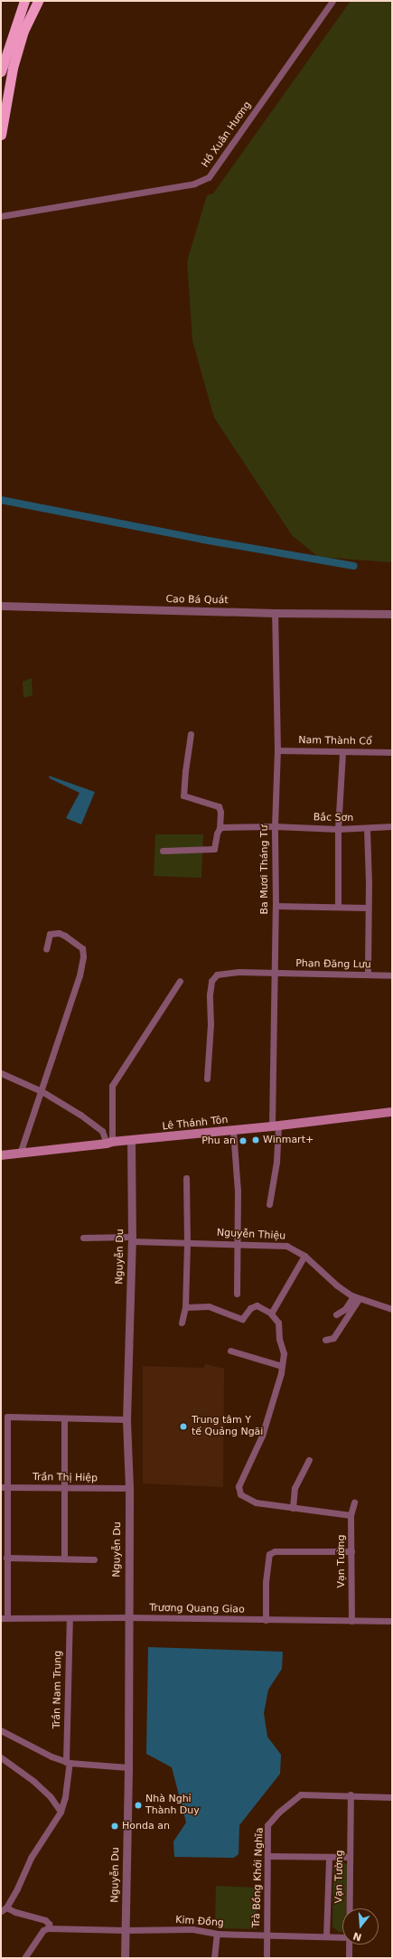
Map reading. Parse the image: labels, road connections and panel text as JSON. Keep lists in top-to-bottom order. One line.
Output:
{"streets":{"main road":["Lê Thánh Tôn"],"street":["Hồ Xuân Hương","Cao Bá Quát","Nam Thành Cổ","Bắc Sơn","Ba Mươi Tháng Tư","Phan Đăng Lưu","Nguyễn Thiệu","Nguyễn Du","Trần Thị Hiệp","Vạn Tường","Trương Quang Giao","Trần Nam Trung","Trà Bồng Khởi Nghĩa","Kim Đồng"]},"crossings":[["Cao Bá Quát","Ba Mươi Tháng Tư"],["Nam Thành Cổ","Ba Mươi Tháng Tư"],["Bắc Sơn","Ba Mươi Tháng Tư"],["Ba Mươi Tháng Tư","Phan Đăng Lưu"],["Ba Mươi Tháng Tư","Lê Thánh Tôn"],["Lê Thánh Tôn","Nguyễn Du"],["Nguyễn Thiệu","Nguyễn Du"],["Nguyễn Du","Trần Thị Hiệp"],["Nguyễn Du","Trương Quang Giao"],["Nguyễn Du","Kim Đồng"],["Vạn Tường","Trương Quang Giao"],["Vạn Tường","Trà Bồng Khởi Nghĩa"],["Trương Quang Giao","Trần Nam Trung"],["Trà Bồng Khởi Nghĩa","Kim Đồng"]],"places":["Winmart+","Phu an","Trung tâm Y tế Quảng Ngãi","Nhà Nghỉ Thành Duy","Honda an"],"north":"bottom"}
